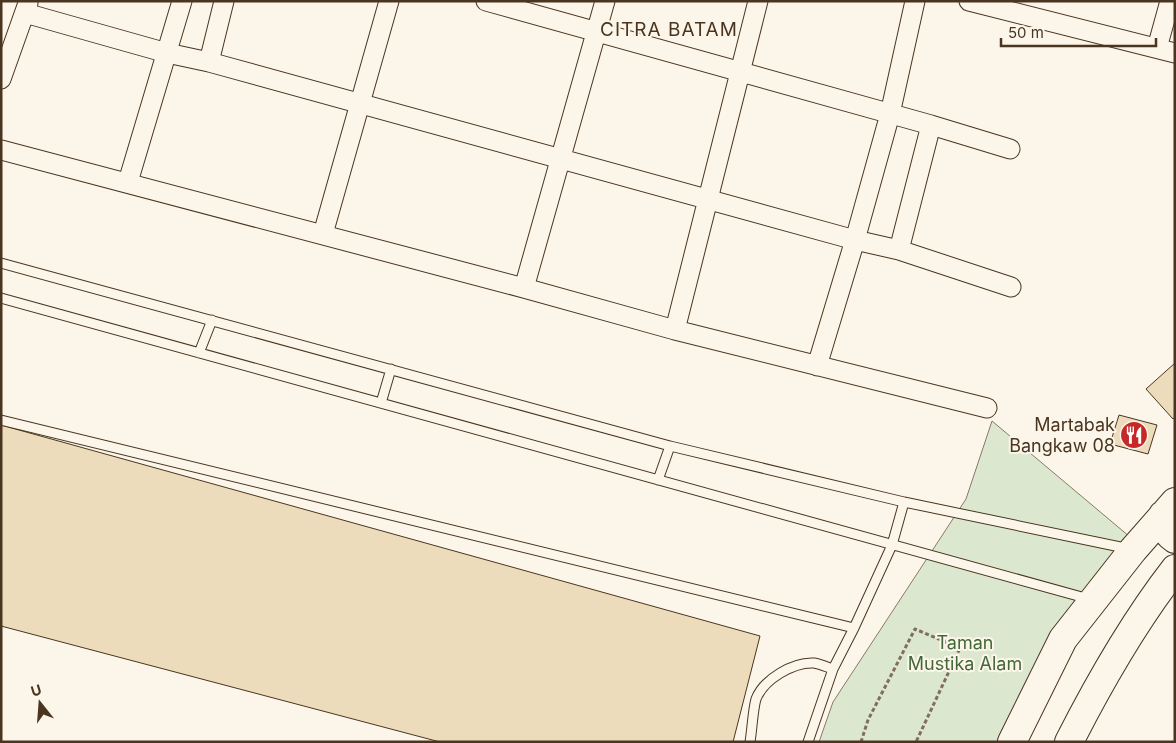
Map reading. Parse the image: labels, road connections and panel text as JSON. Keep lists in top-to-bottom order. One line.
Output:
{"districts":["CITRA BATAM"],"parks":["Taman Mustika Alam"],"places":{"restaurant":["Martabak Bangkaw 08"]},"scale_bar":"50 m","north":"top"}
